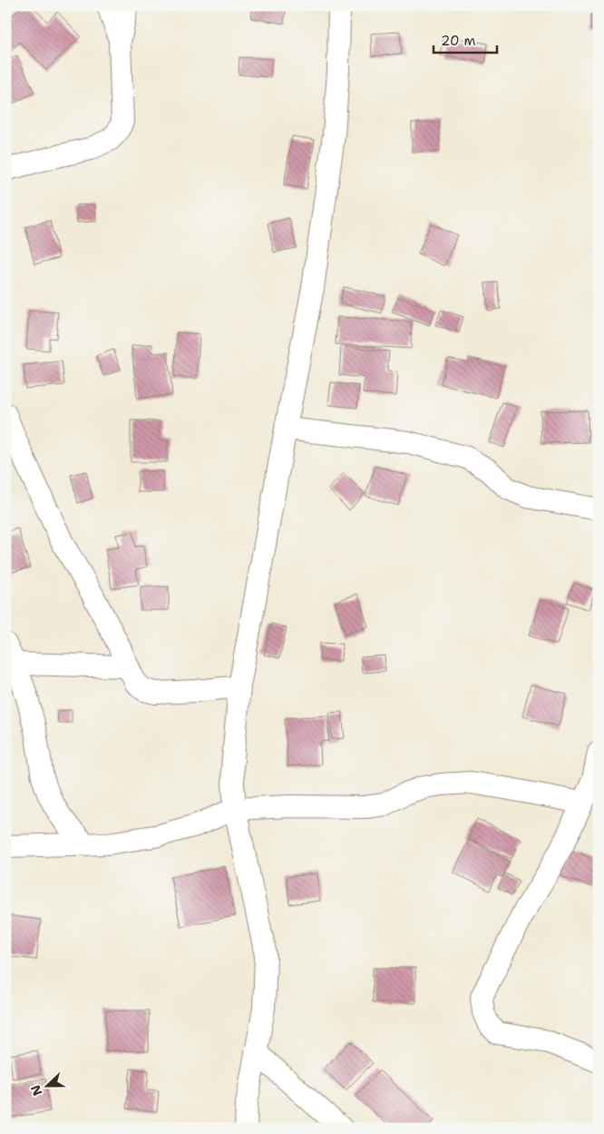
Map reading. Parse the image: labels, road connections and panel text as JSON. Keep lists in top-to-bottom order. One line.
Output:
{"scale_bar":"20 m","north":"left"}
